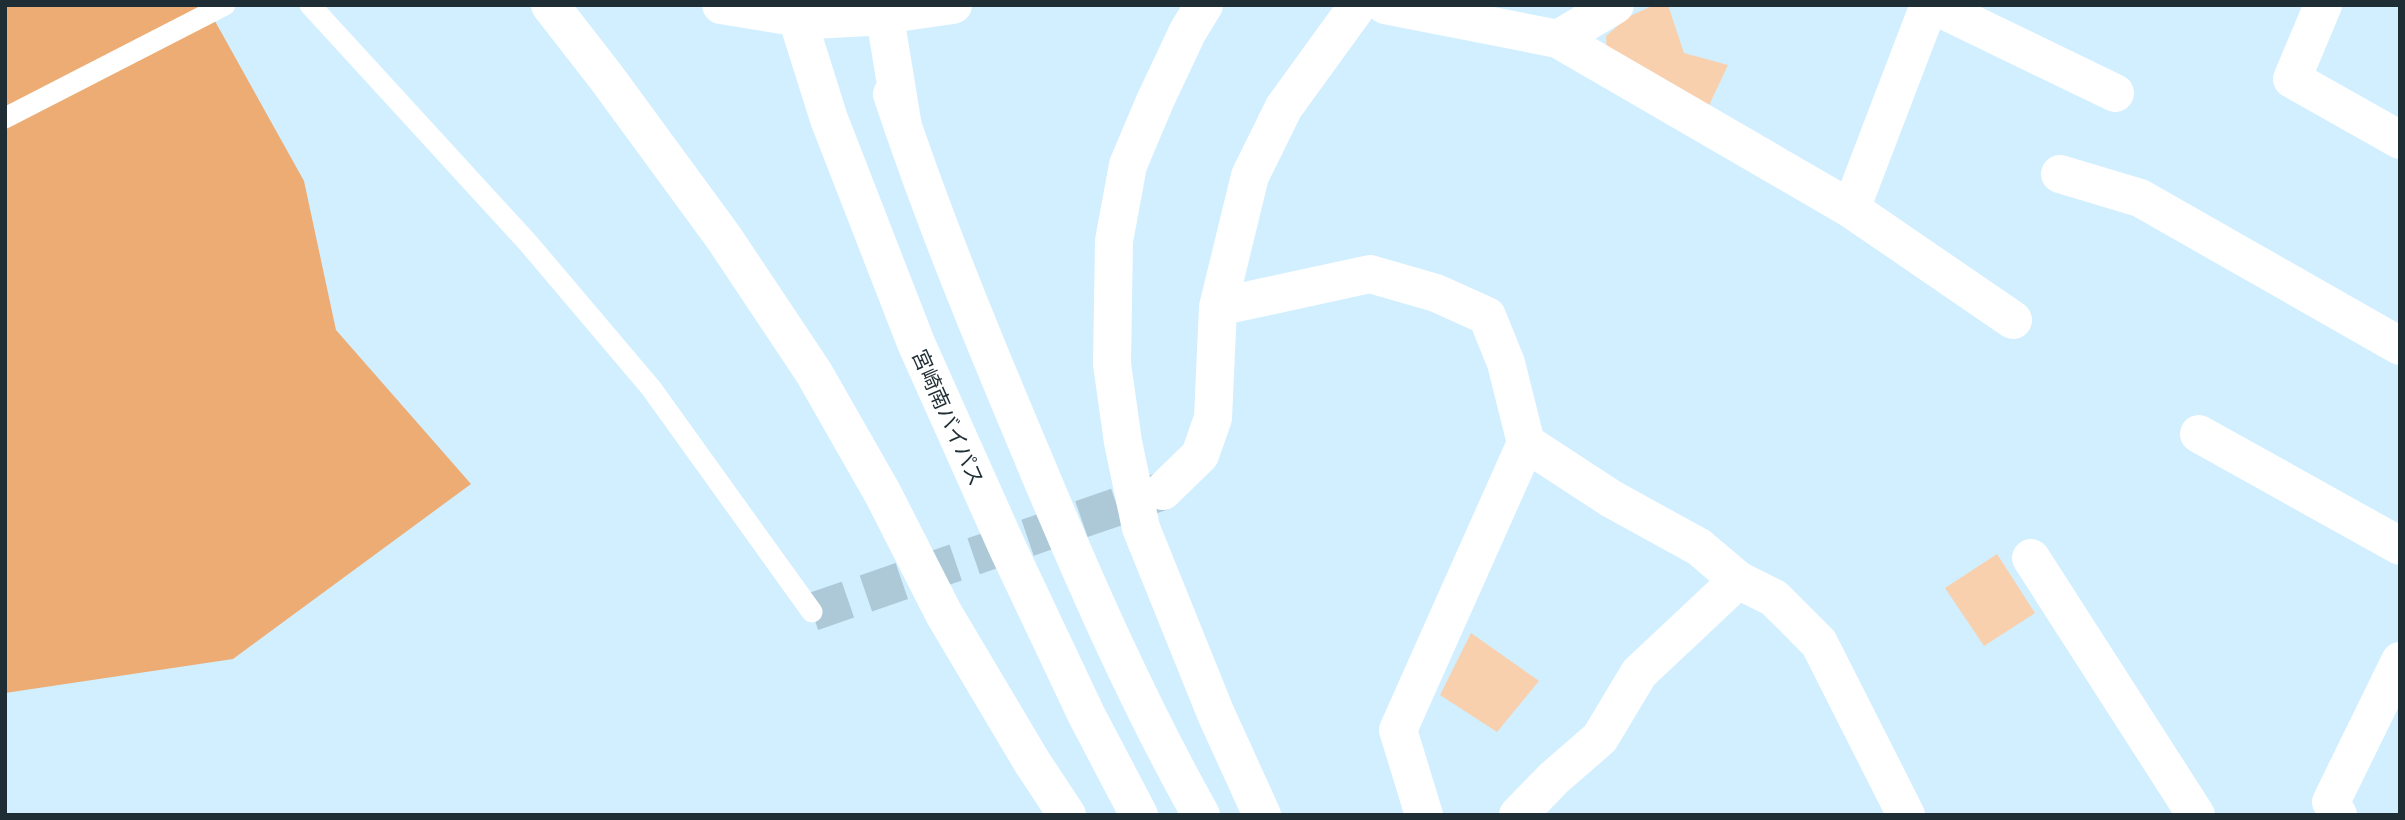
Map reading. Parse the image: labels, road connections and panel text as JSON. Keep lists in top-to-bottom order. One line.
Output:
{"streets":{"main road":["宮崎南バイパス"]}}
